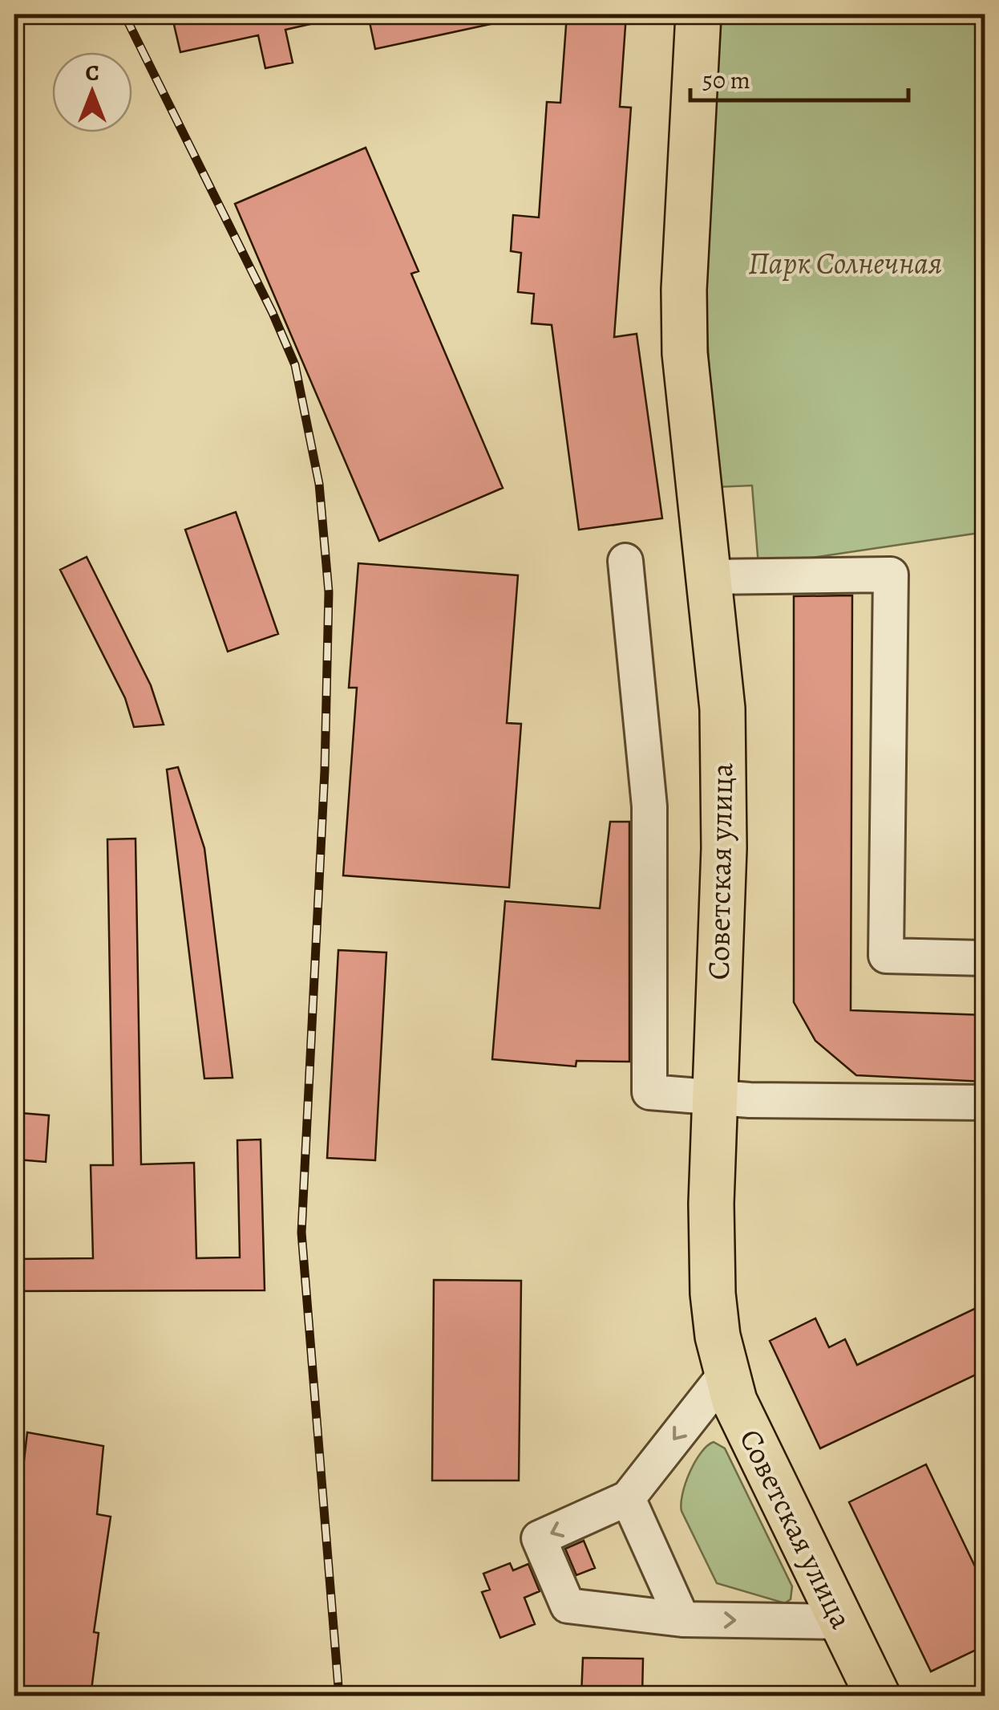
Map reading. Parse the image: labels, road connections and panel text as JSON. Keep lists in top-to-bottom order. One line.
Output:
{"streets":{"main road":["Советская улица"]},"parks":["Парк Солнечная"],"scale_bar":"50 m","north":"top"}
